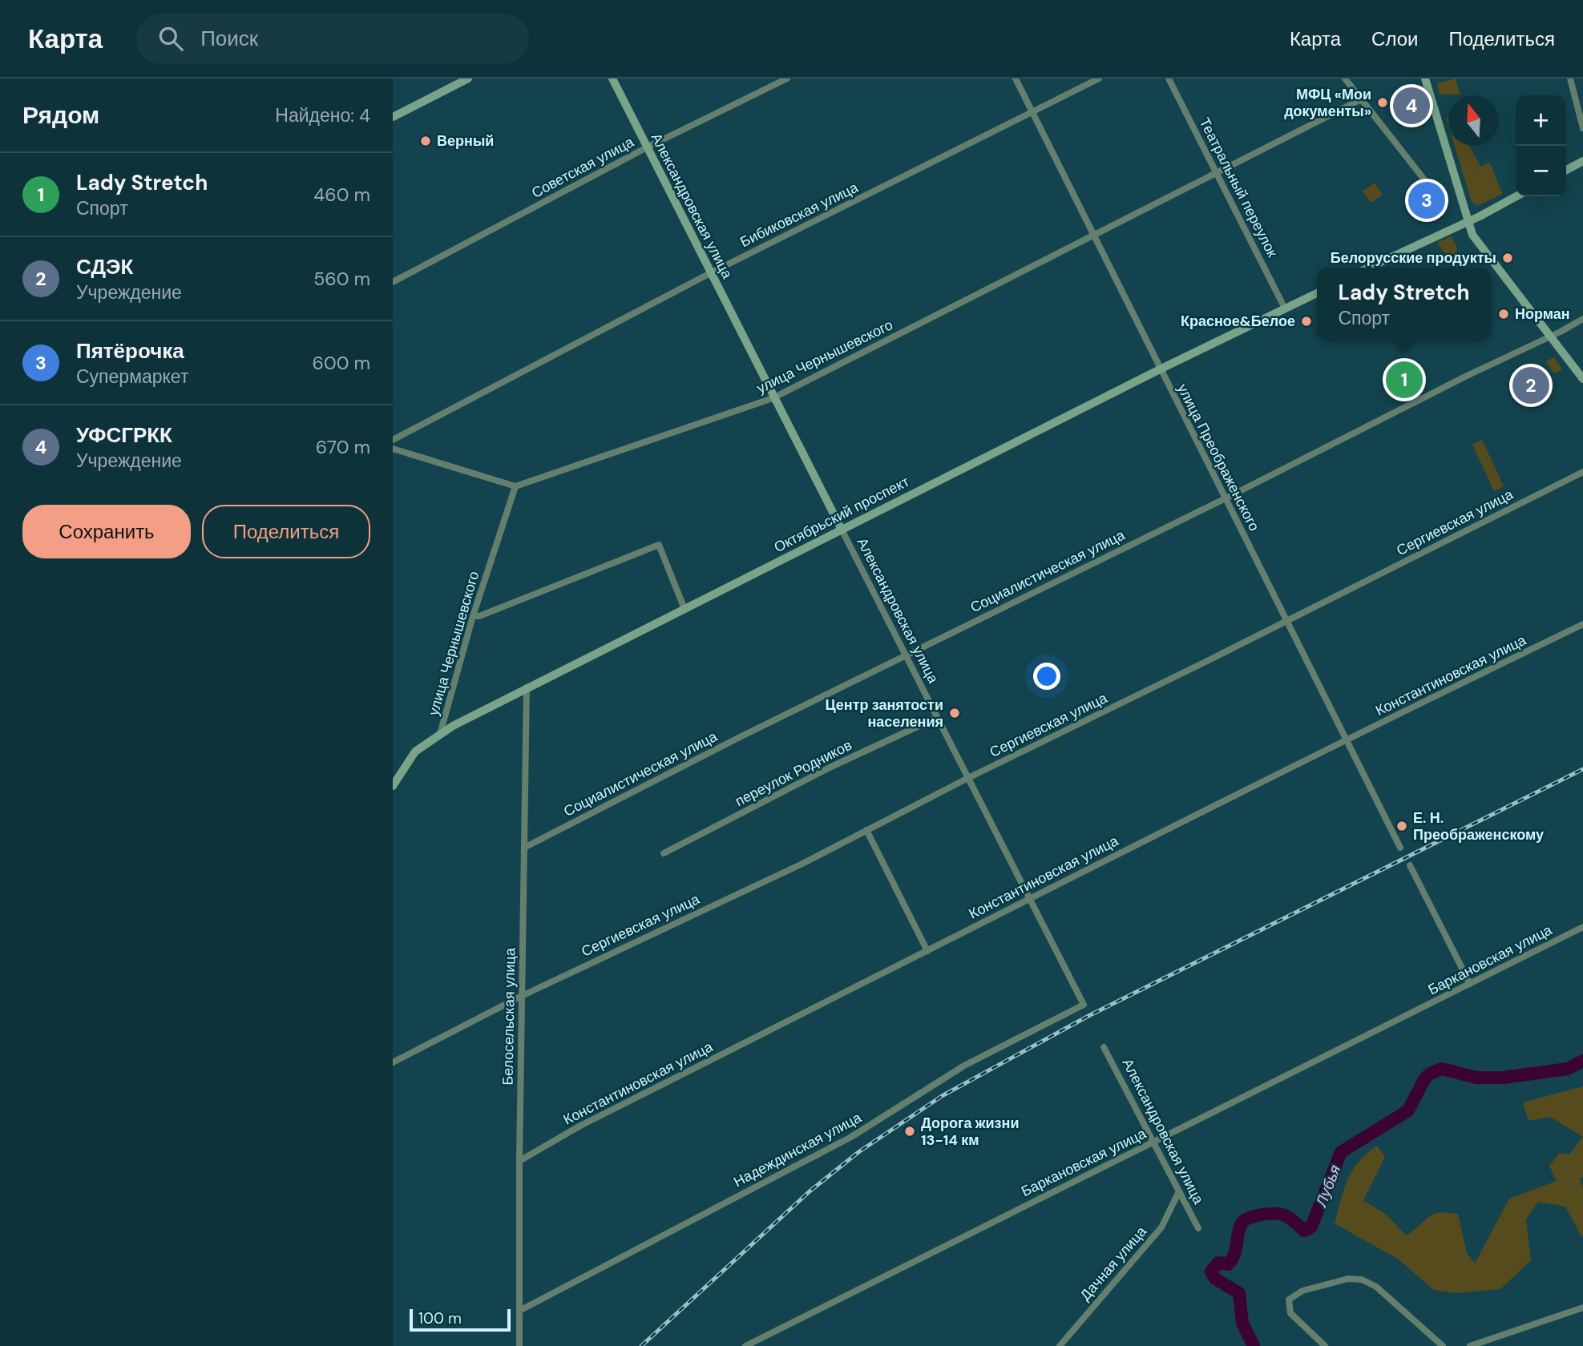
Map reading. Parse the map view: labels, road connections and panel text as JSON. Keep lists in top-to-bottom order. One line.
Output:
{"streets":{"street":["Советская улица","Театральный переулок","Александровская улица","Бибиковская улица","улица Чернышевского","улица Преображенского","Октябрьский проспект","Сергиевская улица","Социалистическая улица","Константиновская улица","переулок Родников","Баркановская улица","Белосельская улица","Надеждинская улица","Дачная улица"]},"crossings":[["Советская улица","Александровская улица"],["Театральный переулок","улица Чернышевского"],["Театральный переулок","Октябрьский проспект"],["Александровская улица","Бибиковская улица"],["Александровская улица","улица Чернышевского"],["Александровская улица","Октябрьский проспект"],["Александровская улица","Сергиевская улица"],["Александровская улица","Социалистическая улица"],["Александровская улица","Константиновская улица"],["Александровская улица","переулок Родников"],["Александровская улица","Баркановская улица"],["Александровская улица","Надеждинская улица"],["Александровская улица","Дачная улица"],["Бибиковская улица","улица Преображенского"],["улица Чернышевского","улица Преображенского"],["улица Чернышевского","Октябрьский проспект"],["улица Преображенского","Октябрьский проспект"],["улица Преображенского","Сергиевская улица"],["улица Преображенского","Социалистическая улица"],["улица Преображенского","Константиновская улица"],["Октябрьский проспект","Белосельская улица"],["Сергиевская улица","Белосельская улица"],["Социалистическая улица","Белосельская улица"],["Константиновская улица","Белосельская улица"],["Белосельская улица","Надеждинская улица"]],"water":["Лубья"],"places":["МФЦ «Мои документы»","Верный","Белорусские продукты","Норман","Красное&Белое","Центр занятости населения","Е. Н. Преображенскому","Дорога жизни 13-14 км"],"scale_bar":"100 m","north":"top","page":{"header":"Карта","search":"Поиск","nav":["Карта","Слои","Поделиться"],"heading":["Рядом","Найдено: 4"],"pins":["4","3","1","2"],"map_buttons":["+","−"],"list":[{"mark":"1","name":"Lady Stretch","note":"Спорт","value":"460 m"},{"mark":"2","name":"СДЭК","note":"Учреждение","value":"560 m"},{"mark":"3","name":"Пятёрочка","note":"Супермаркет","value":"600 m"},{"mark":"4","name":"УФСГРКК","note":"Учреждение","value":"670 m"}],"popup":["Lady Stretch","Спорт"],"buttons":["Сохранить","Поделиться"],"scale":"100 m"}}
